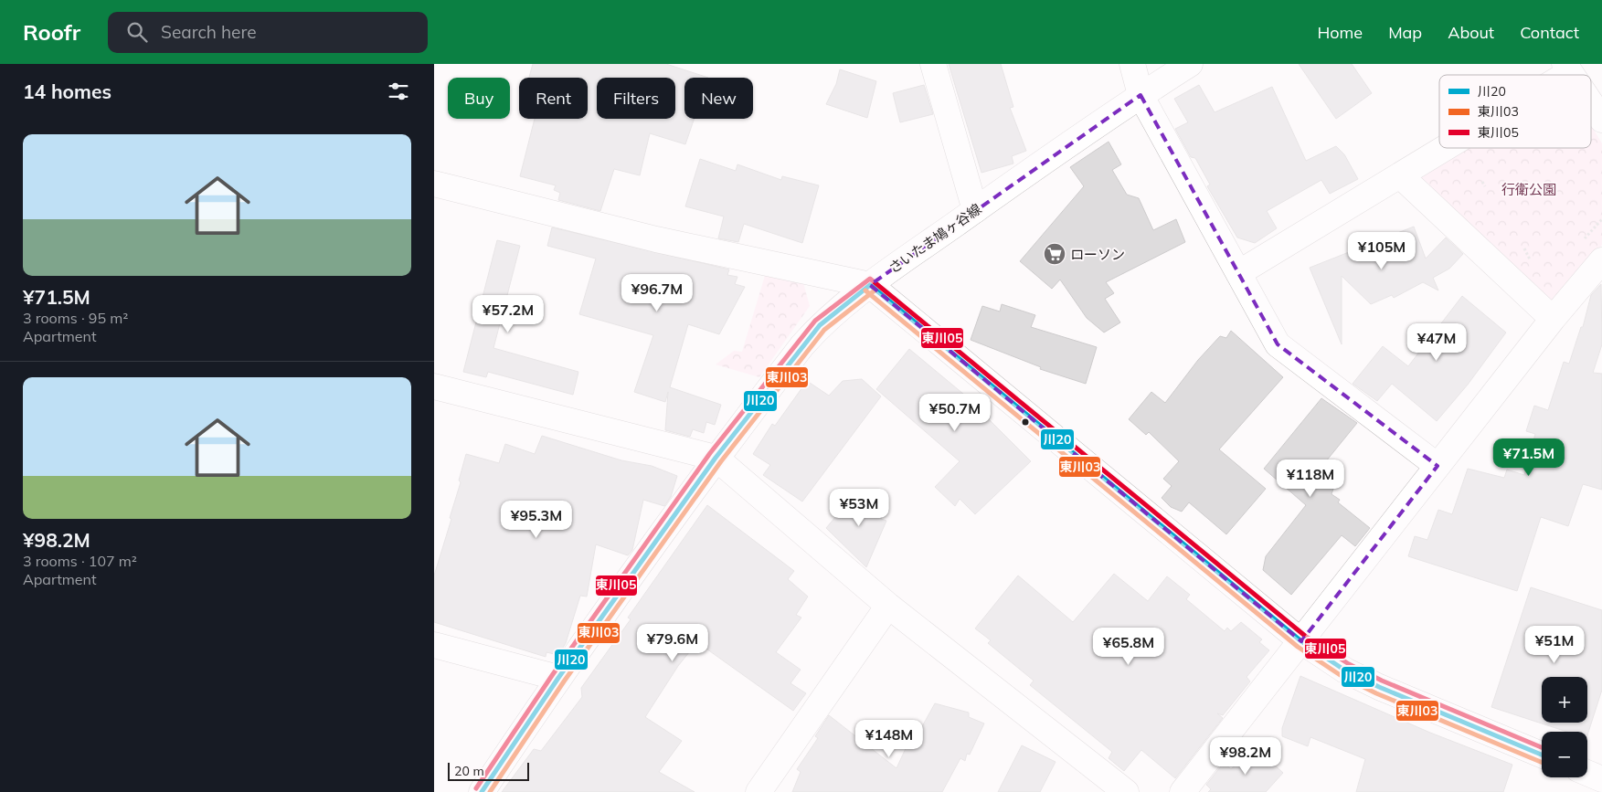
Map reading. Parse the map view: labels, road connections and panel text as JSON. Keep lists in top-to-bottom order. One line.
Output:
{"streets":{"street":["さいたま鳩ヶ谷線"]},"parks":["行衛公園"],"places":{"supermarket":["ローソン"]},"lines":["transit line 東川05","transit line 川20","transit line 東川03"],"legend":["川20","東川03","東川05"],"scale_bar":"20 m","page":{"header":"Roofr","search":"Search here","nav":["Home","Map","About","Contact"],"heading":"14 homes","chip":["Buy","Rent","Filters","New"],"list":[{"name":"¥71.5M","note":"3 rooms · 95 m² · Apartment"},{"name":"¥98.2M","note":"3 rooms · 107 m² · Apartment"}],"price":["¥105M","¥96.7M","¥57.2M","¥47M","¥50.7M","¥71.5M","¥118M","¥53M","¥95.3M","¥79.6M","¥51M","¥65.8M","¥148M","¥98.2M"],"map_buttons":["+","−"],"scale":"20 m"}}
